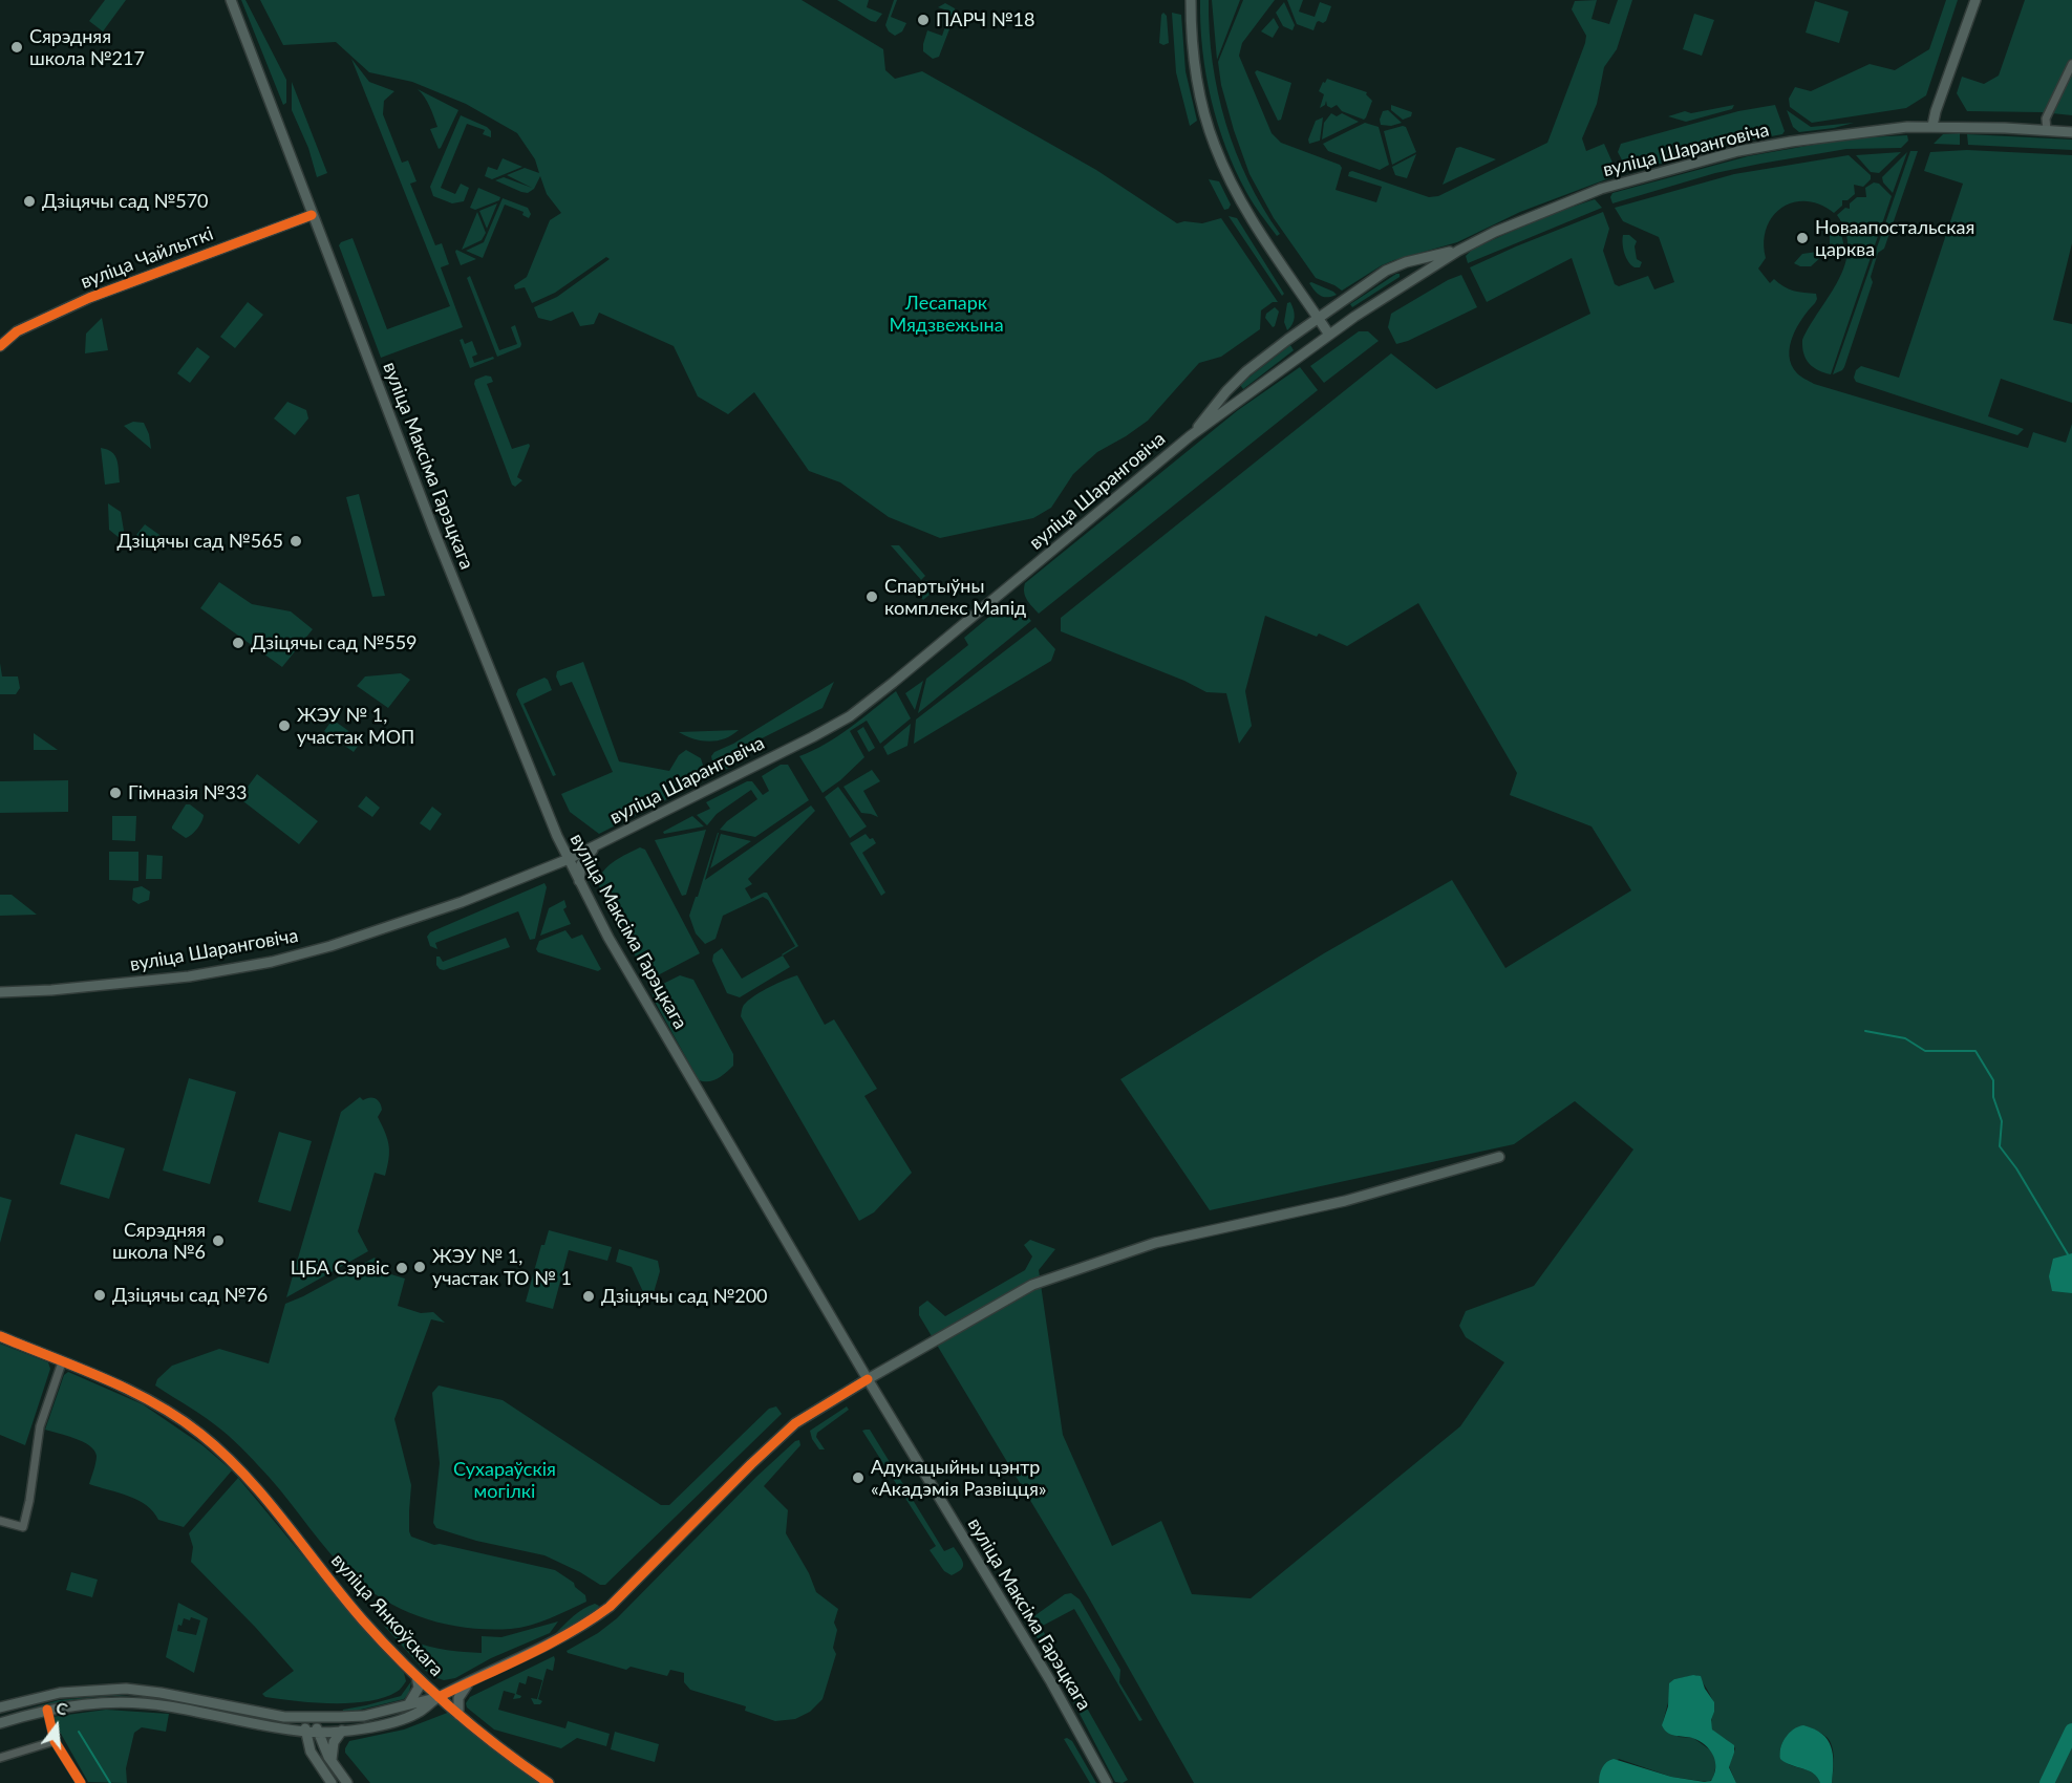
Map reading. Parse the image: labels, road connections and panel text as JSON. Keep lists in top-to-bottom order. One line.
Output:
{"streets":{"main road":["вуліца Шаранговіча","вуліца Чайлыткі","вуліца Максіма Гарэцкага","вуліца Янкоўскага"]},"crossings":[["вуліца Шаранговіча","вуліца Максіма Гарэцкага"],["вуліца Чайлыткі","вуліца Максіма Гарэцкага"],["вуліца Максіма Гарэцкага","вуліца Янкоўскага"]],"parks":["Лесапарк Мядзвежына","Сухараўскія могілкі"],"places":["ПАРЧ №18","Сярэдняя школа №217","Дзіцячы сад №570","Новаапостальская царква","Дзіцячы сад №565","Спартыўны комплекс Мапід","Дзіцячы сад №559","ЖЭУ № 1, участак МОП","Гімназія №33","Сярэдняя школа №6","ЖЭУ № 1, участак ТО № 1","ЦБА Сэрвіс","Дзіцячы сад №76","Дзіцячы сад №200","Адукацыйны цэнтр «Акадэмія Развіцця»"],"north":"top"}
